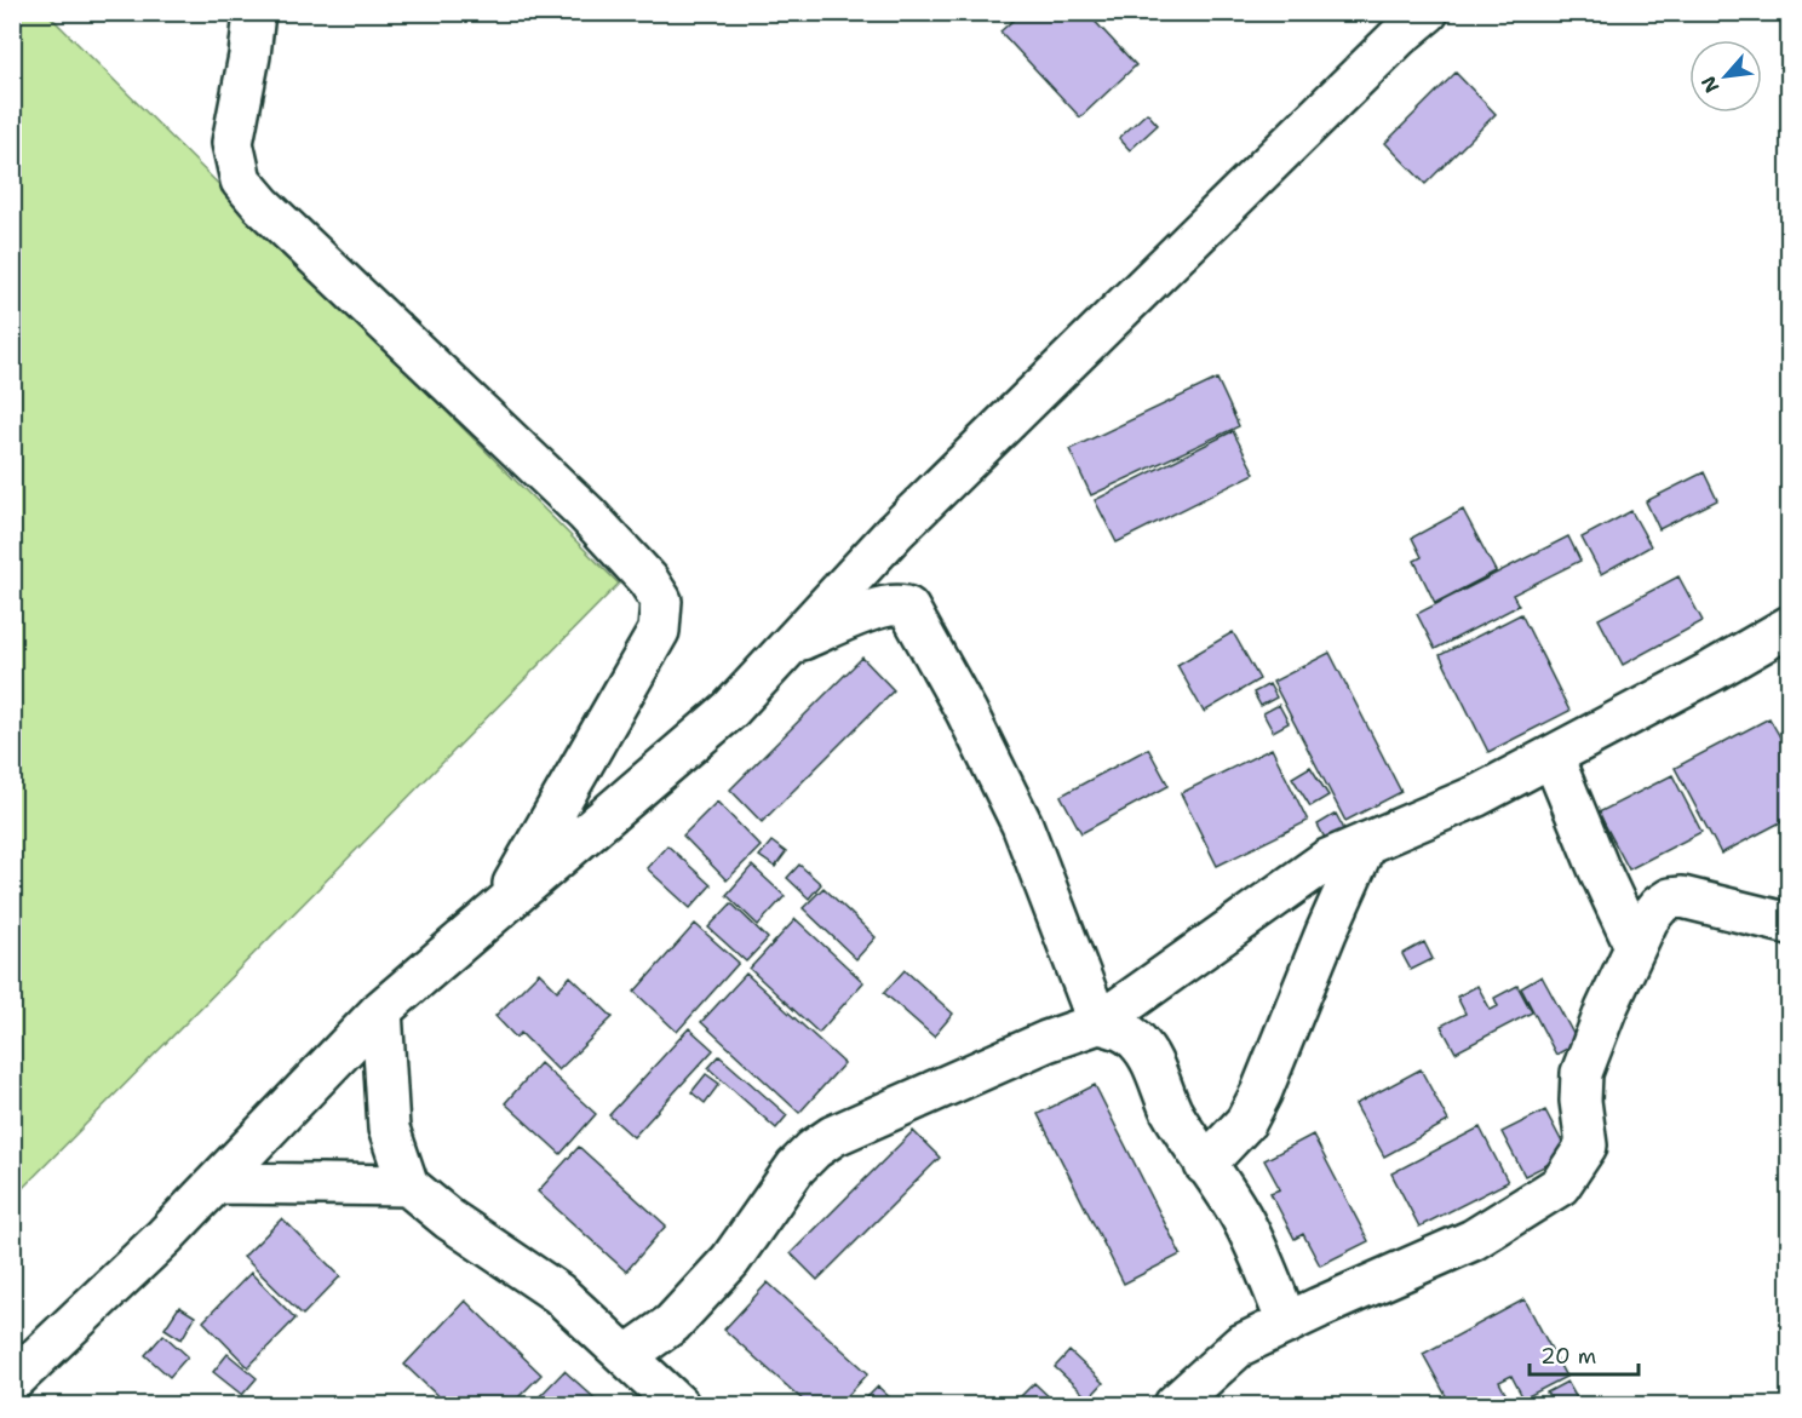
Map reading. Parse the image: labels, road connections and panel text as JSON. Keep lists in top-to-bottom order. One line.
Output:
{"scale_bar":"20 m","north":"bottom left"}
